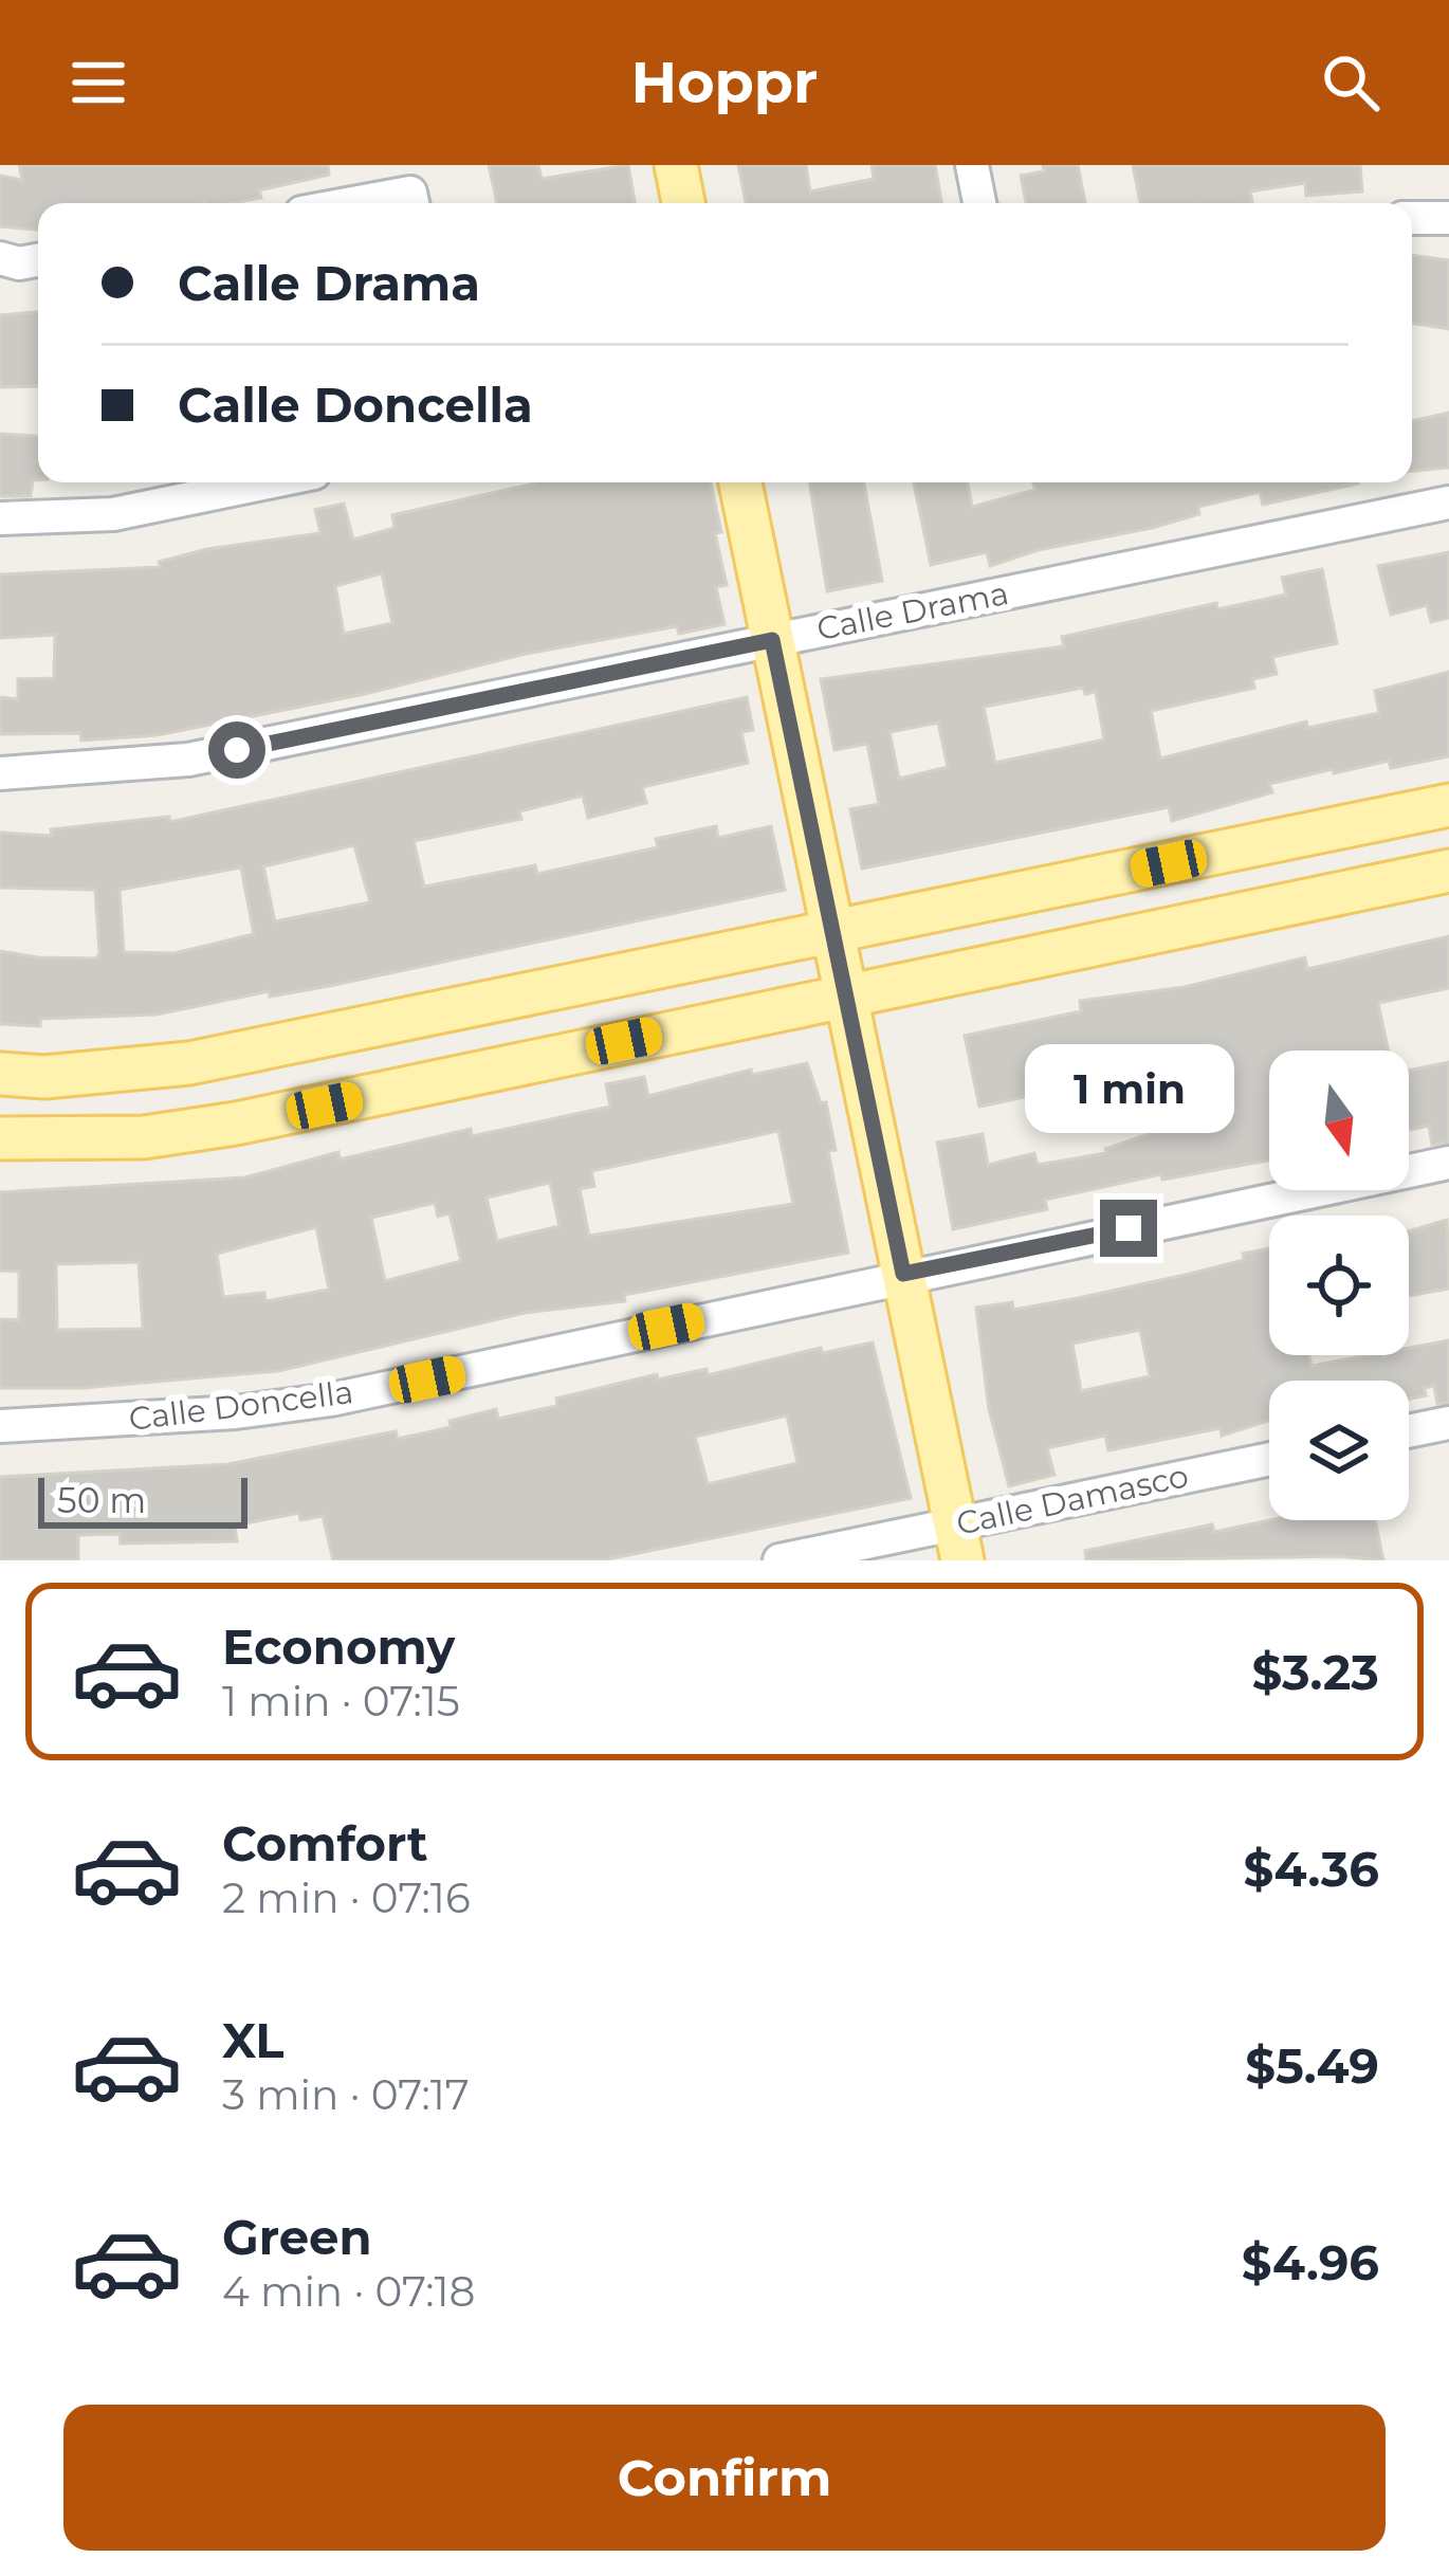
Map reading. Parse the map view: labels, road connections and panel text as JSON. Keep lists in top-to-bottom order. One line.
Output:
{"streets":{"street":["Calle Drama","Calle Doncella","Calle Damasco"]},"scale_bar":"50 m","north":"bottom","page":{"header":"Hoppr","banner":["Calle Drama","Calle Doncella"],"bubble":"1 min","scale":"50 m","list":[{"name":"Economy","note":"1 min · 07:15","value":"$3.23"},{"name":"Comfort","note":"2 min · 07:16","value":"$4.36"},{"name":"XL","note":"3 min · 07:17","value":"$5.49"},{"name":"Green","note":"4 min · 07:18","value":"$4.96"}],"buttons":"Confirm"}}
